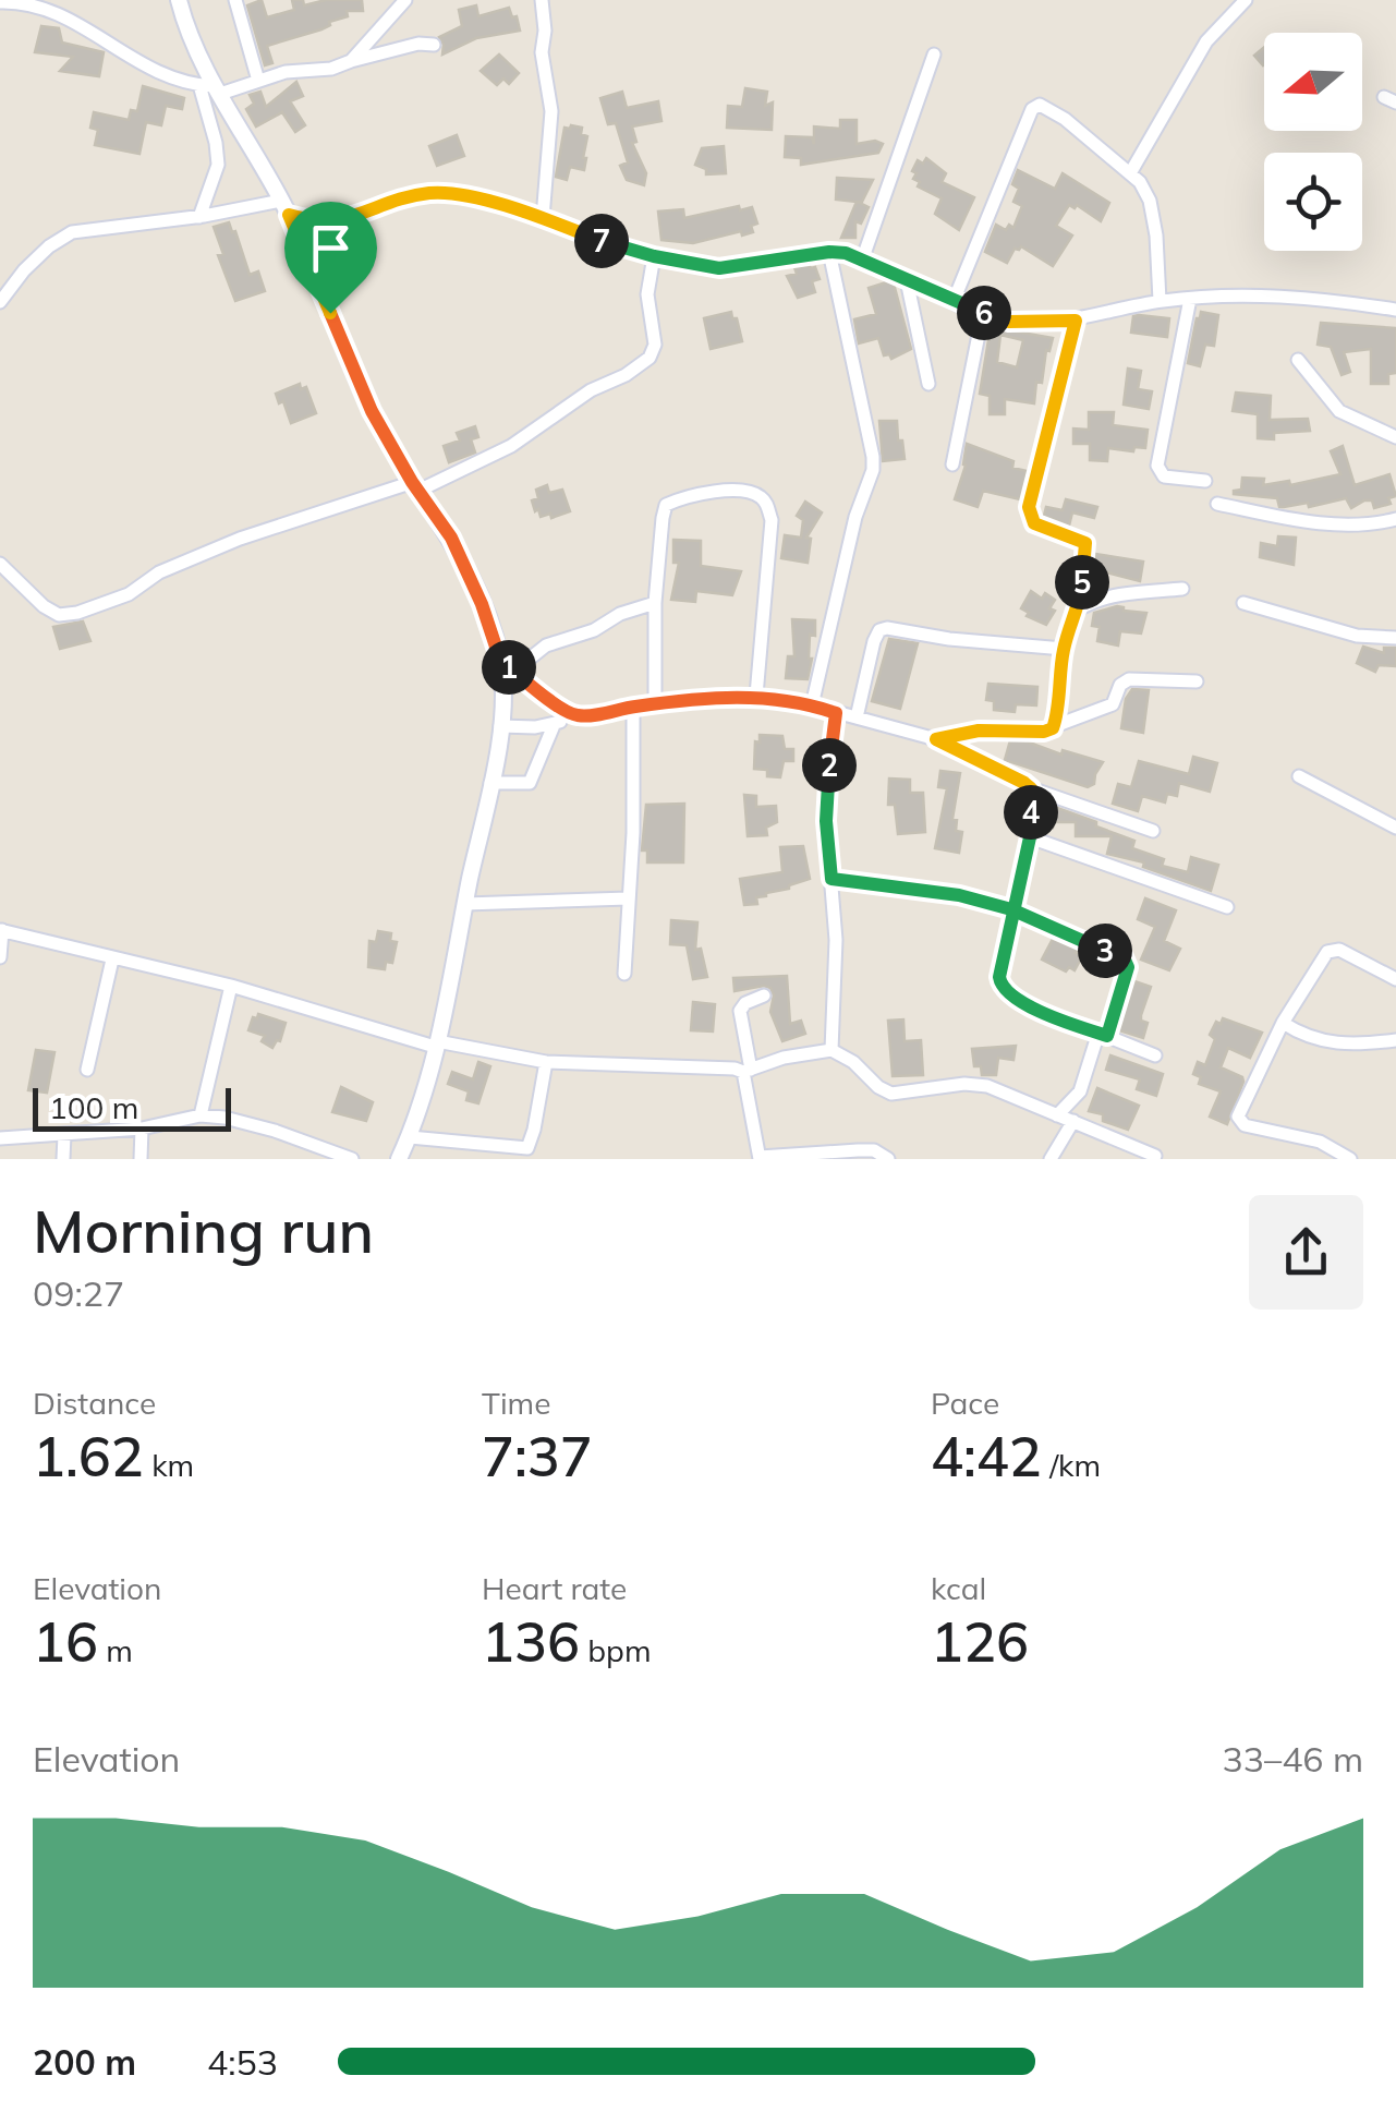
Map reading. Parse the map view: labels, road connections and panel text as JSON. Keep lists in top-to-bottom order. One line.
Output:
{"scale_bar":"100 m","north":"left","page":{"pins":["7","6","5","1","2","4","3"],"scale":"100 m","heading":["Morning run","09:27"],"stats":[["Distance","1.62 km"],["Time","7:37"],["Pace","4:42 /km"],["Elevation","16 m"],["Heart rate","136 bpm"],["kcal","126"]],"chart":["Elevation","33–46 m"],"list":[{"name":"200 m","note":"4:53"}]}}
